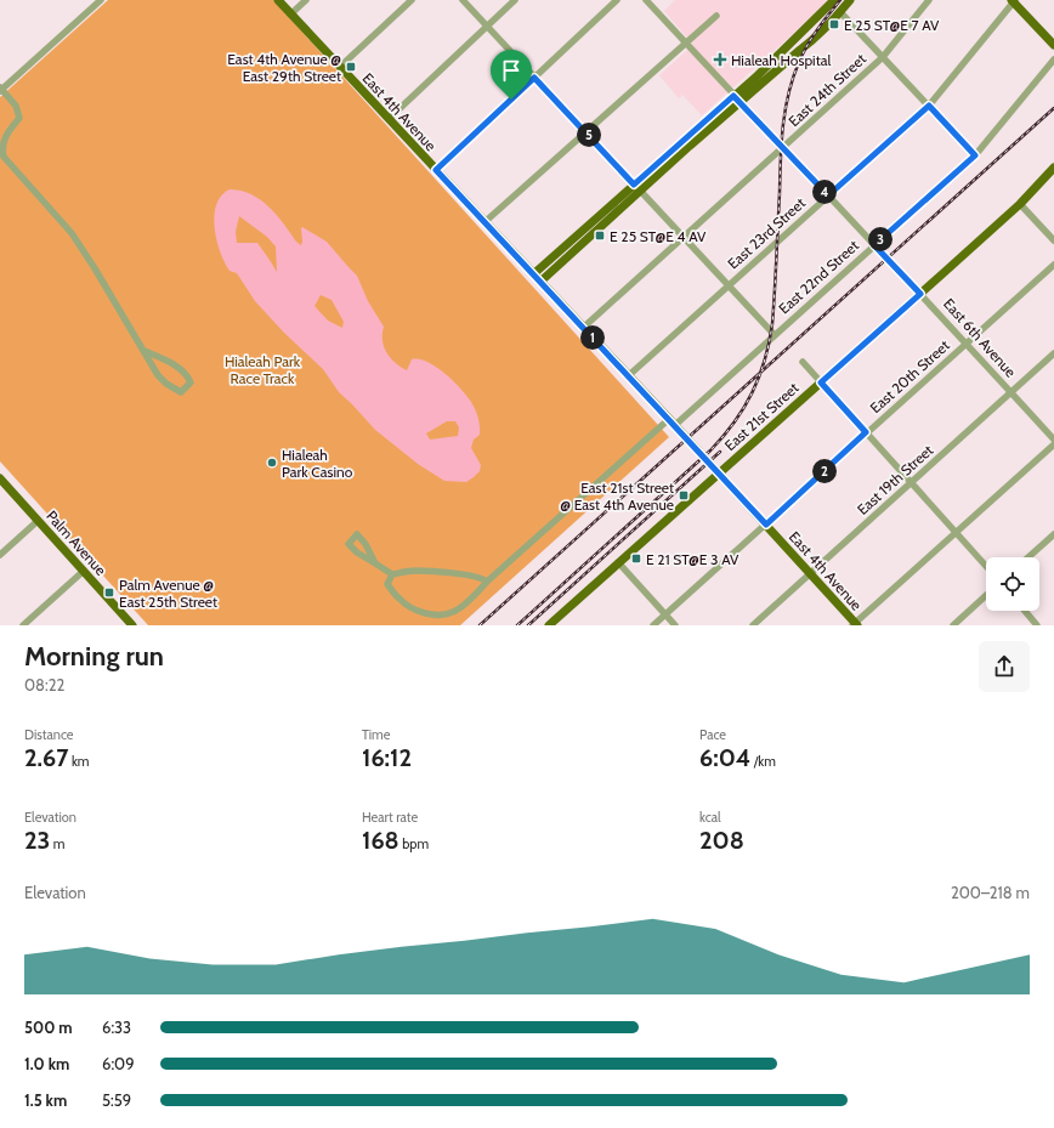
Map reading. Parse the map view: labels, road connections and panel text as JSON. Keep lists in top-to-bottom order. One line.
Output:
{"streets":{"main road":["East 4th Avenue","East 21st Street","Palm Avenue"],"street":["East 24th Street","East 23rd Street","East 22nd Street","East 6th Avenue","East 20th Street","East 19th Street"]},"crossings":[["East 24th Street","East 4th Avenue"],["East 24th Street","East 6th Avenue"],["East 4th Avenue","East 23rd Street"],["East 4th Avenue","East 22nd Street"],["East 4th Avenue","East 20th Street"],["East 4th Avenue","East 21st Street"],["East 4th Avenue","East 19th Street"],["East 23rd Street","East 6th Avenue"],["East 22nd Street","East 6th Avenue"],["East 6th Avenue","East 20th Street"],["East 6th Avenue","East 21st Street"],["East 6th Avenue","East 19th Street"]],"parks":["Hialeah Park Race Track"],"places":{"transit":["E 25 ST@E 7 AV","East 4th Avenue @ East 29th Street","E 25 ST@E 4 AV","East 21st Street @ East 4th Avenue","E 21 ST@E 3 AV","Palm Avenue @ East 25th Street"],"health":["Hialeah Hospital"],"other":["Hialeah Park Casino"]},"page":{"pins":["5","4","3","1","2"],"heading":["Morning run","08:22"],"stats":[["Distance","2.67 km"],["Time","16:12"],["Pace","6:04 /km"],["Elevation","23 m"],["Heart rate","168 bpm"],["kcal","208"]],"chart":["Elevation","200–218 m"],"list":[{"name":"500 m","note":"6:33"},{"name":"1.0 km","note":"6:09"},{"name":"1.5 km","note":"5:59"}]}}
